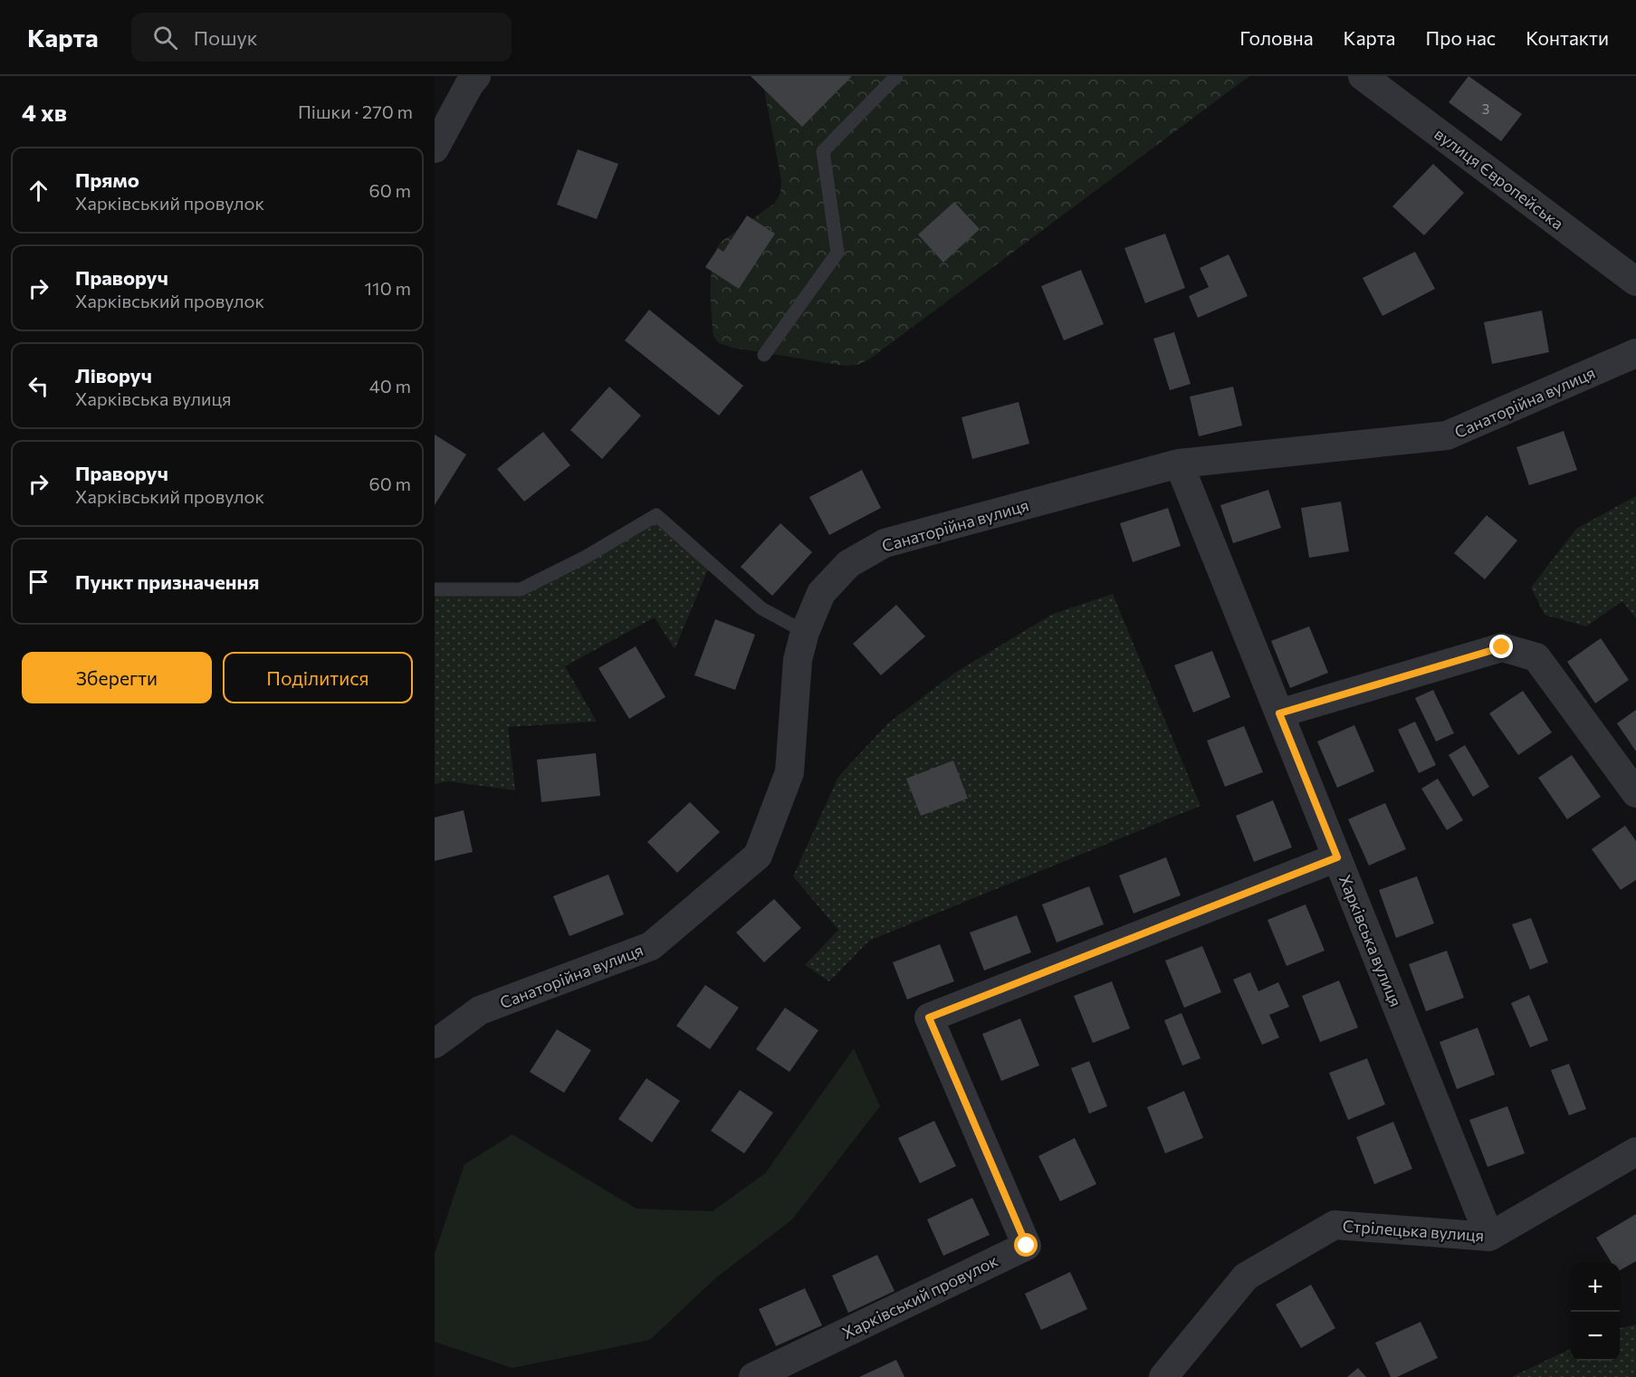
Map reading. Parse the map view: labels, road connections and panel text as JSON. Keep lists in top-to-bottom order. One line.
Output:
{"streets":{"street":["вулиця Європейська","Санаторійна вулиця","Харківська вулиця","Стрілецька вулиця","Харківський провулок"]},"crossings":[["Санаторійна вулиця","Харківська вулиця"],["Харківська вулиця","Стрілецька вулиця"],["Харківська вулиця","Харківський провулок"]],"house_numbers":["3"],"page":{"header":"Карта","search":"Пошук","nav":["Головна","Карта","Про нас","Контакти"],"heading":["4 хв","Пішки · 270 m"],"list":[["Прямо","Харківський провулок","60 m"],["Праворуч","Харківський провулок","110 m"],["Ліворуч","Харківська вулиця","40 m"],["Праворуч","Харківський провулок","60 m"],"Пункт призначення"],"buttons":["Зберегти","Поділитися"],"map_buttons":["+","−"]}}
